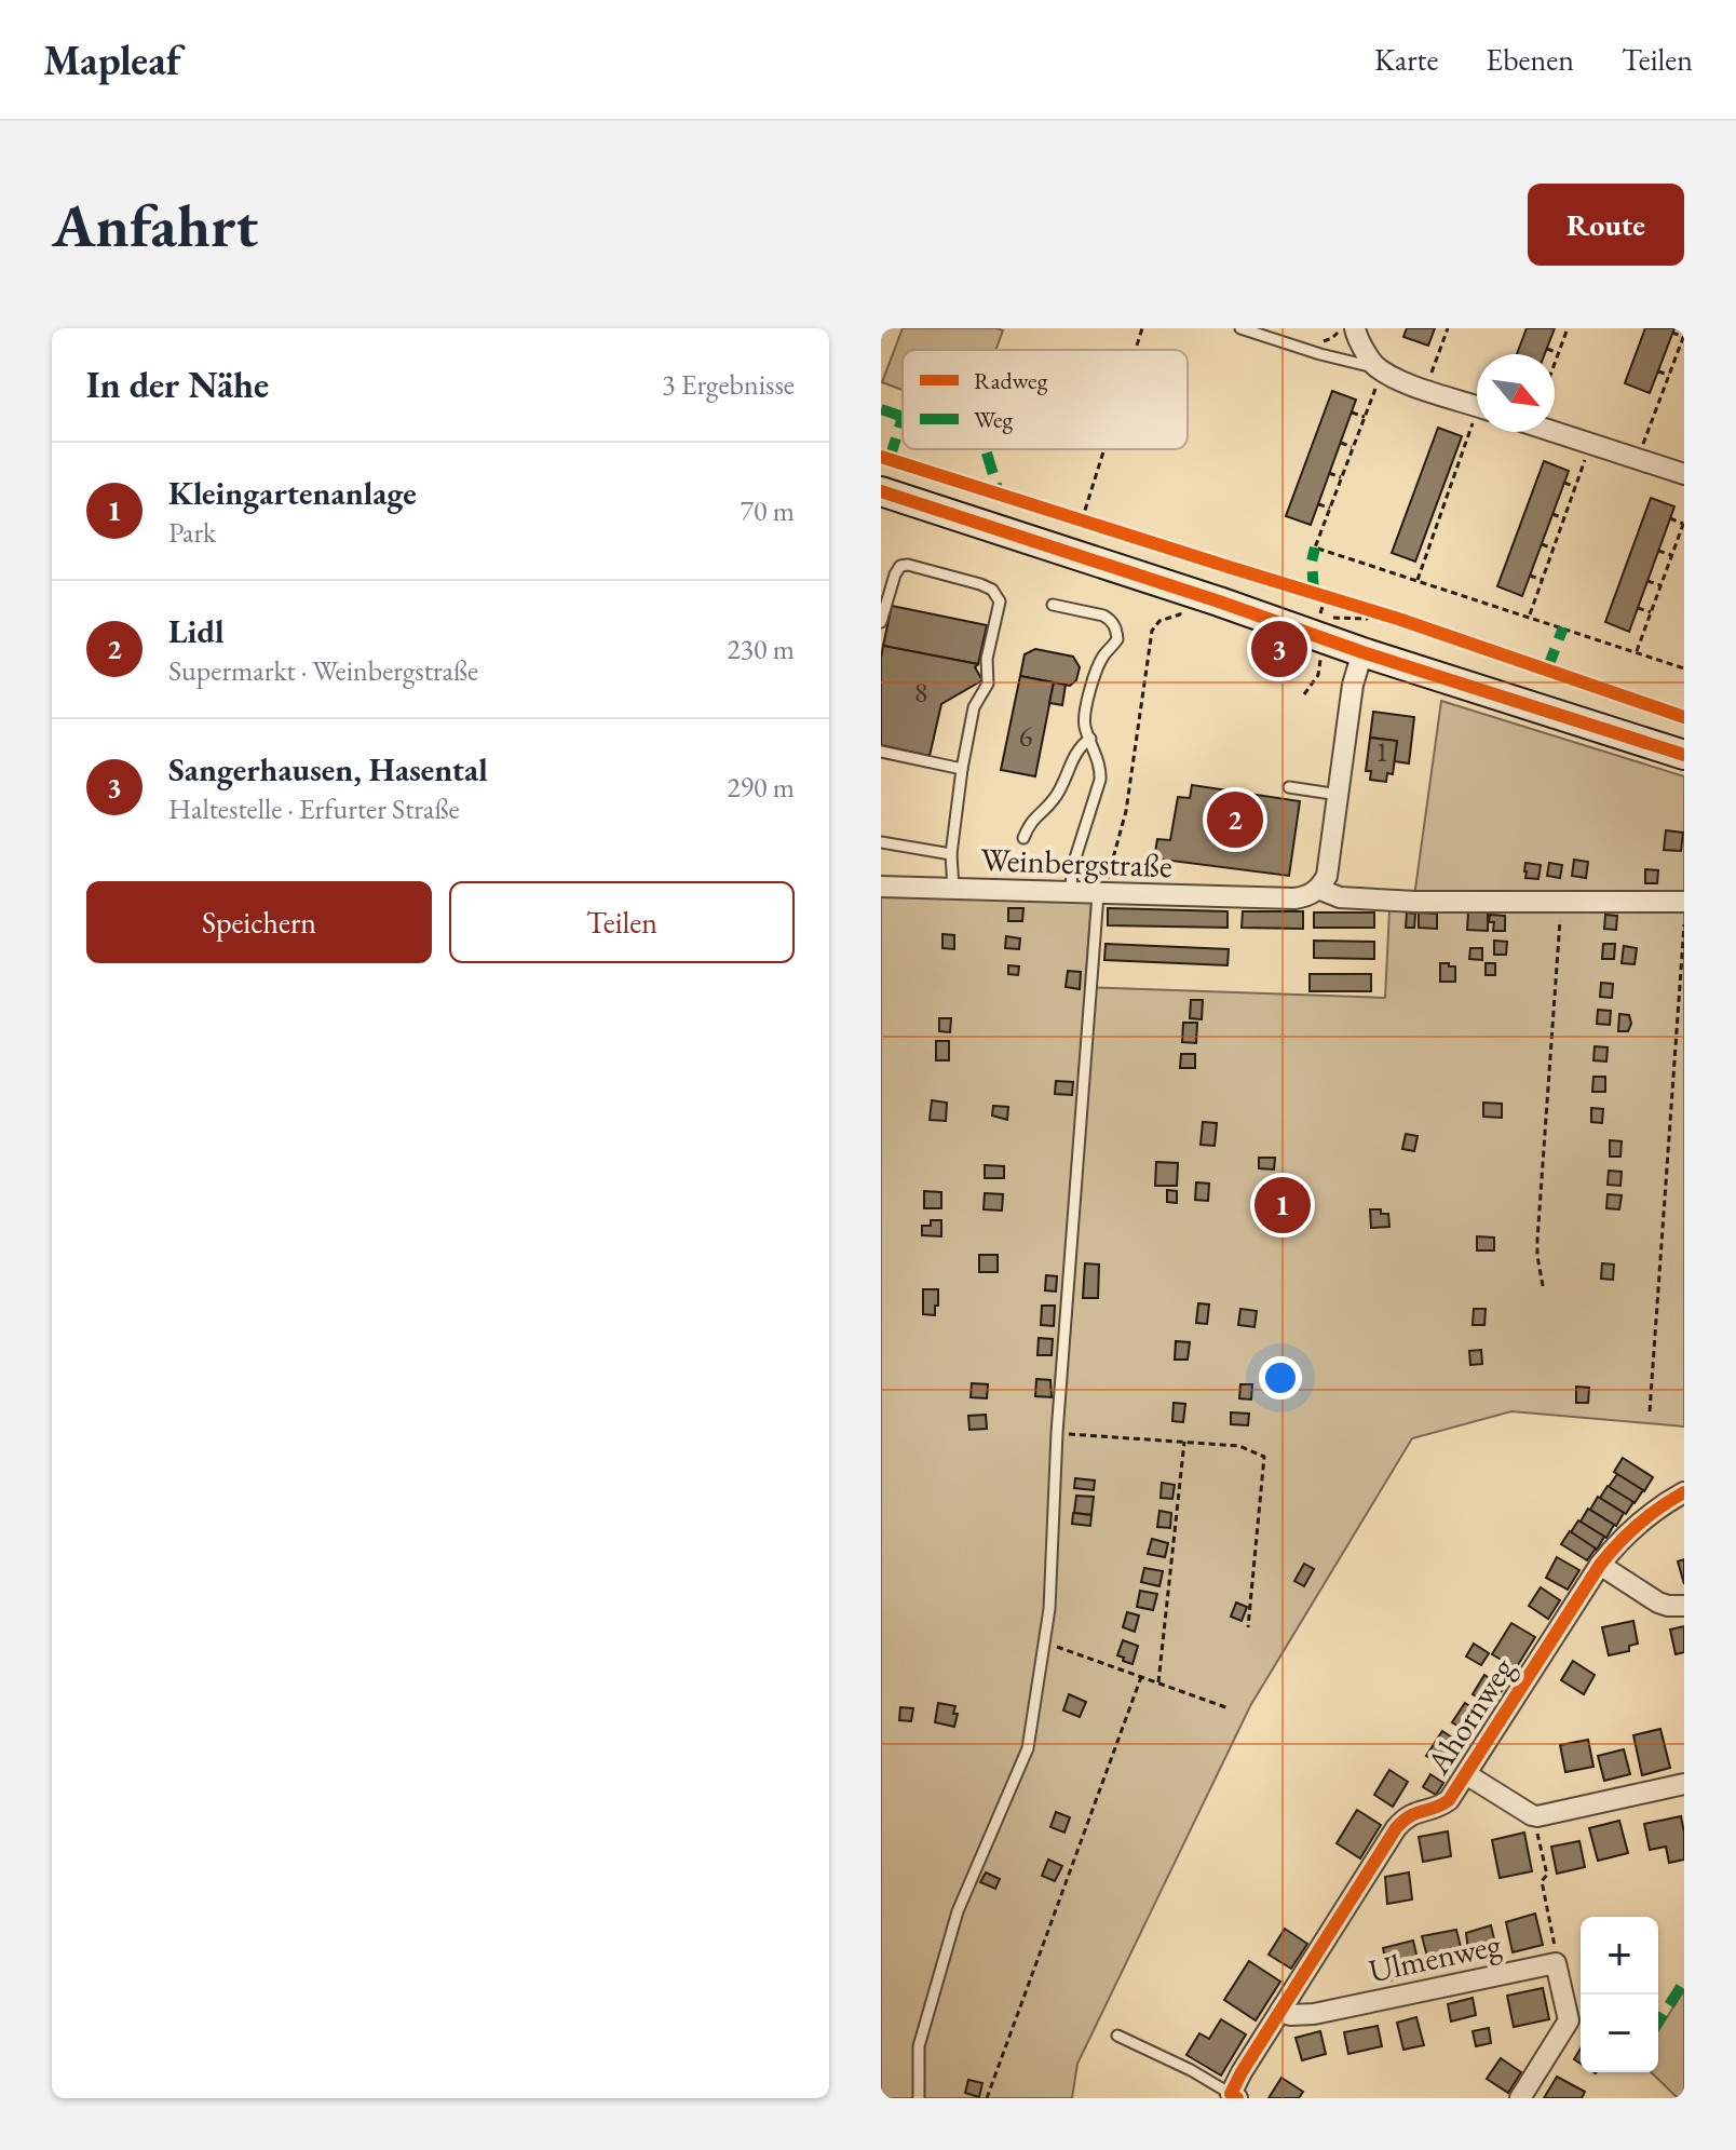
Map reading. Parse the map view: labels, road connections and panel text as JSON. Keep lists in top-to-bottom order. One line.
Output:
{"streets":{"street":["Weinbergstraße","Ahornweg","Ulmenweg"]},"crossings":[["Ahornweg","Ulmenweg"]],"house_numbers":["8","6","1"],"legend":["Radweg","Weg"],"north":"bottom right","page":{"header":"Mapleaf","nav":["Karte","Ebenen","Teilen"],"buttons":["Route",["Speichern","Teilen"]],"title":"Anfahrt","heading":["In der Nähe","3 Ergebnisse"],"list":[{"mark":"1","name":"Kleingartenanlage","note":"Park","value":"70 m"},{"mark":"2","name":"Lidl","note":"Supermarkt · Weinbergstraße","value":"230 m"},{"mark":"3","name":"Sangerhausen, Hasental","note":"Haltestelle · Erfurter Straße","value":"290 m"}],"pins":["3","2","1"],"map_buttons":["+","−"]}}
